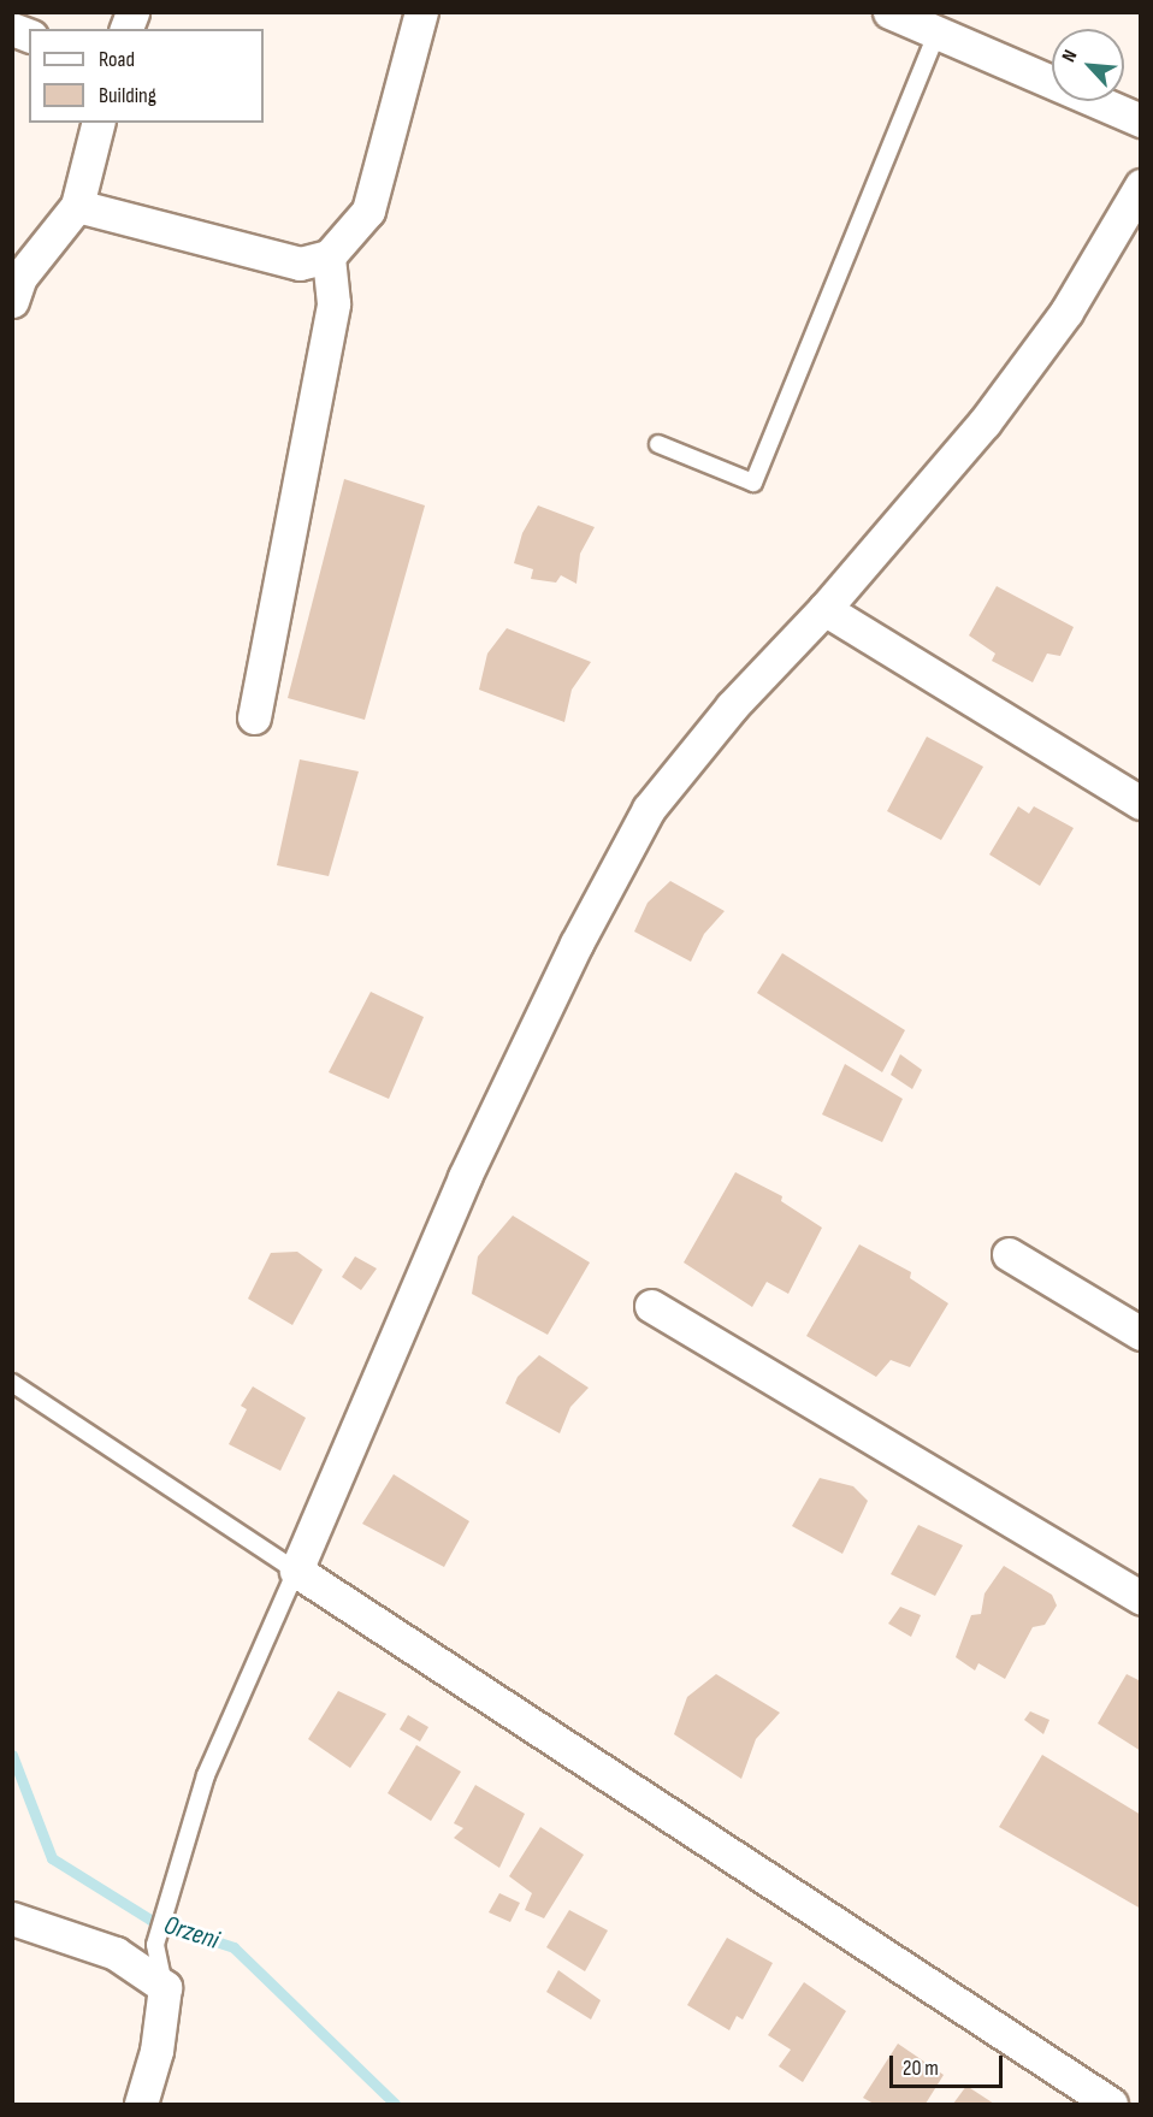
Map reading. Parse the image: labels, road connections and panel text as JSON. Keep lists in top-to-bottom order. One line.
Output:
{"water":["Orzeni"],"legend":["Road","Building"],"scale_bar":"20 m","north":"top left"}
